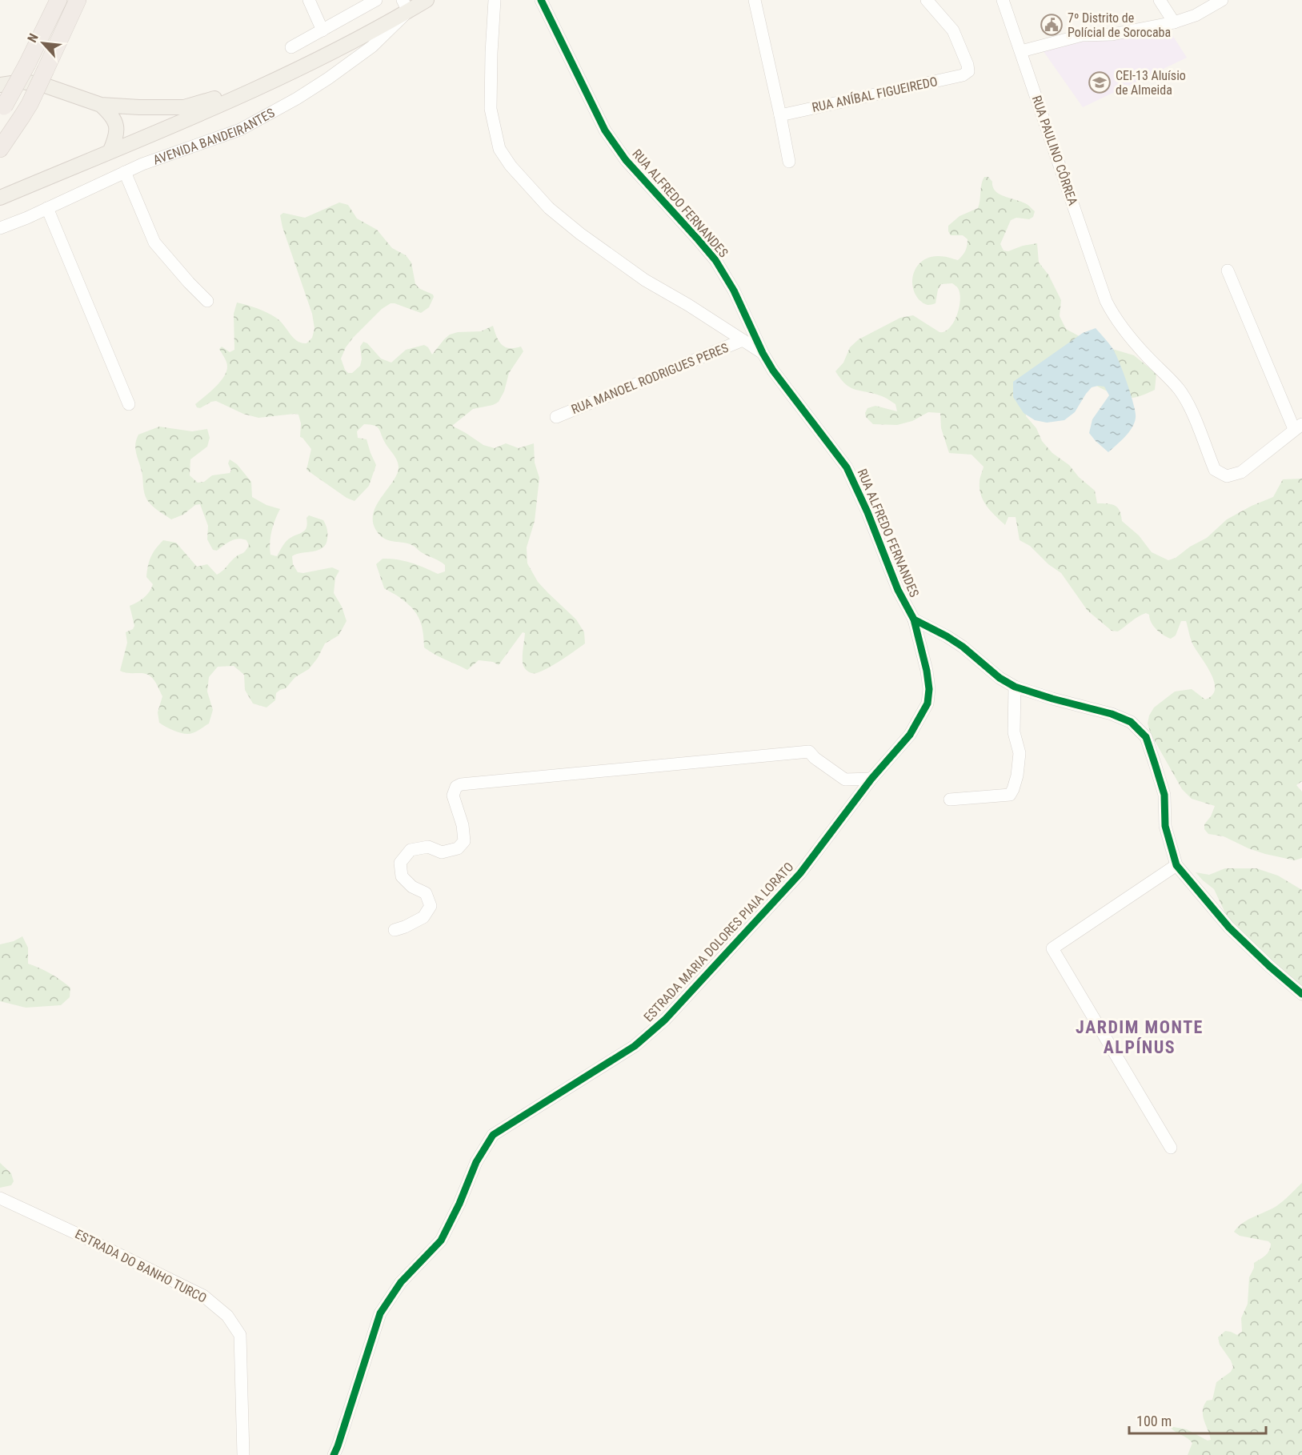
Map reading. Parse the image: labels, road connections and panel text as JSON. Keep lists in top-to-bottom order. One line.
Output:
{"streets":{"main road":["AVENIDA BANDEIRANTES"],"street":["RUA ANÍBAL FIGUEIREDO","RUA PAULINO CÔRREA","RUA ALFREDO FERNANDES","RUA MANOEL RODRIGUES PERES","ESTRADA MARIA DOLORES PIAIA LORATO","ESTRADA DO BANHO TURCO"]},"crossings":[["RUA ALFREDO FERNANDES","ESTRADA MARIA DOLORES PIAIA LORATO"]],"districts":["JARDIM MONTE ALPÍNUS"],"places":{"public building":["7º Distrito de Polícial de Sorocaba"],"school or university":["CEI-13 Aluísio de Almeida"]},"scale_bar":"100 m","north":"top left"}
